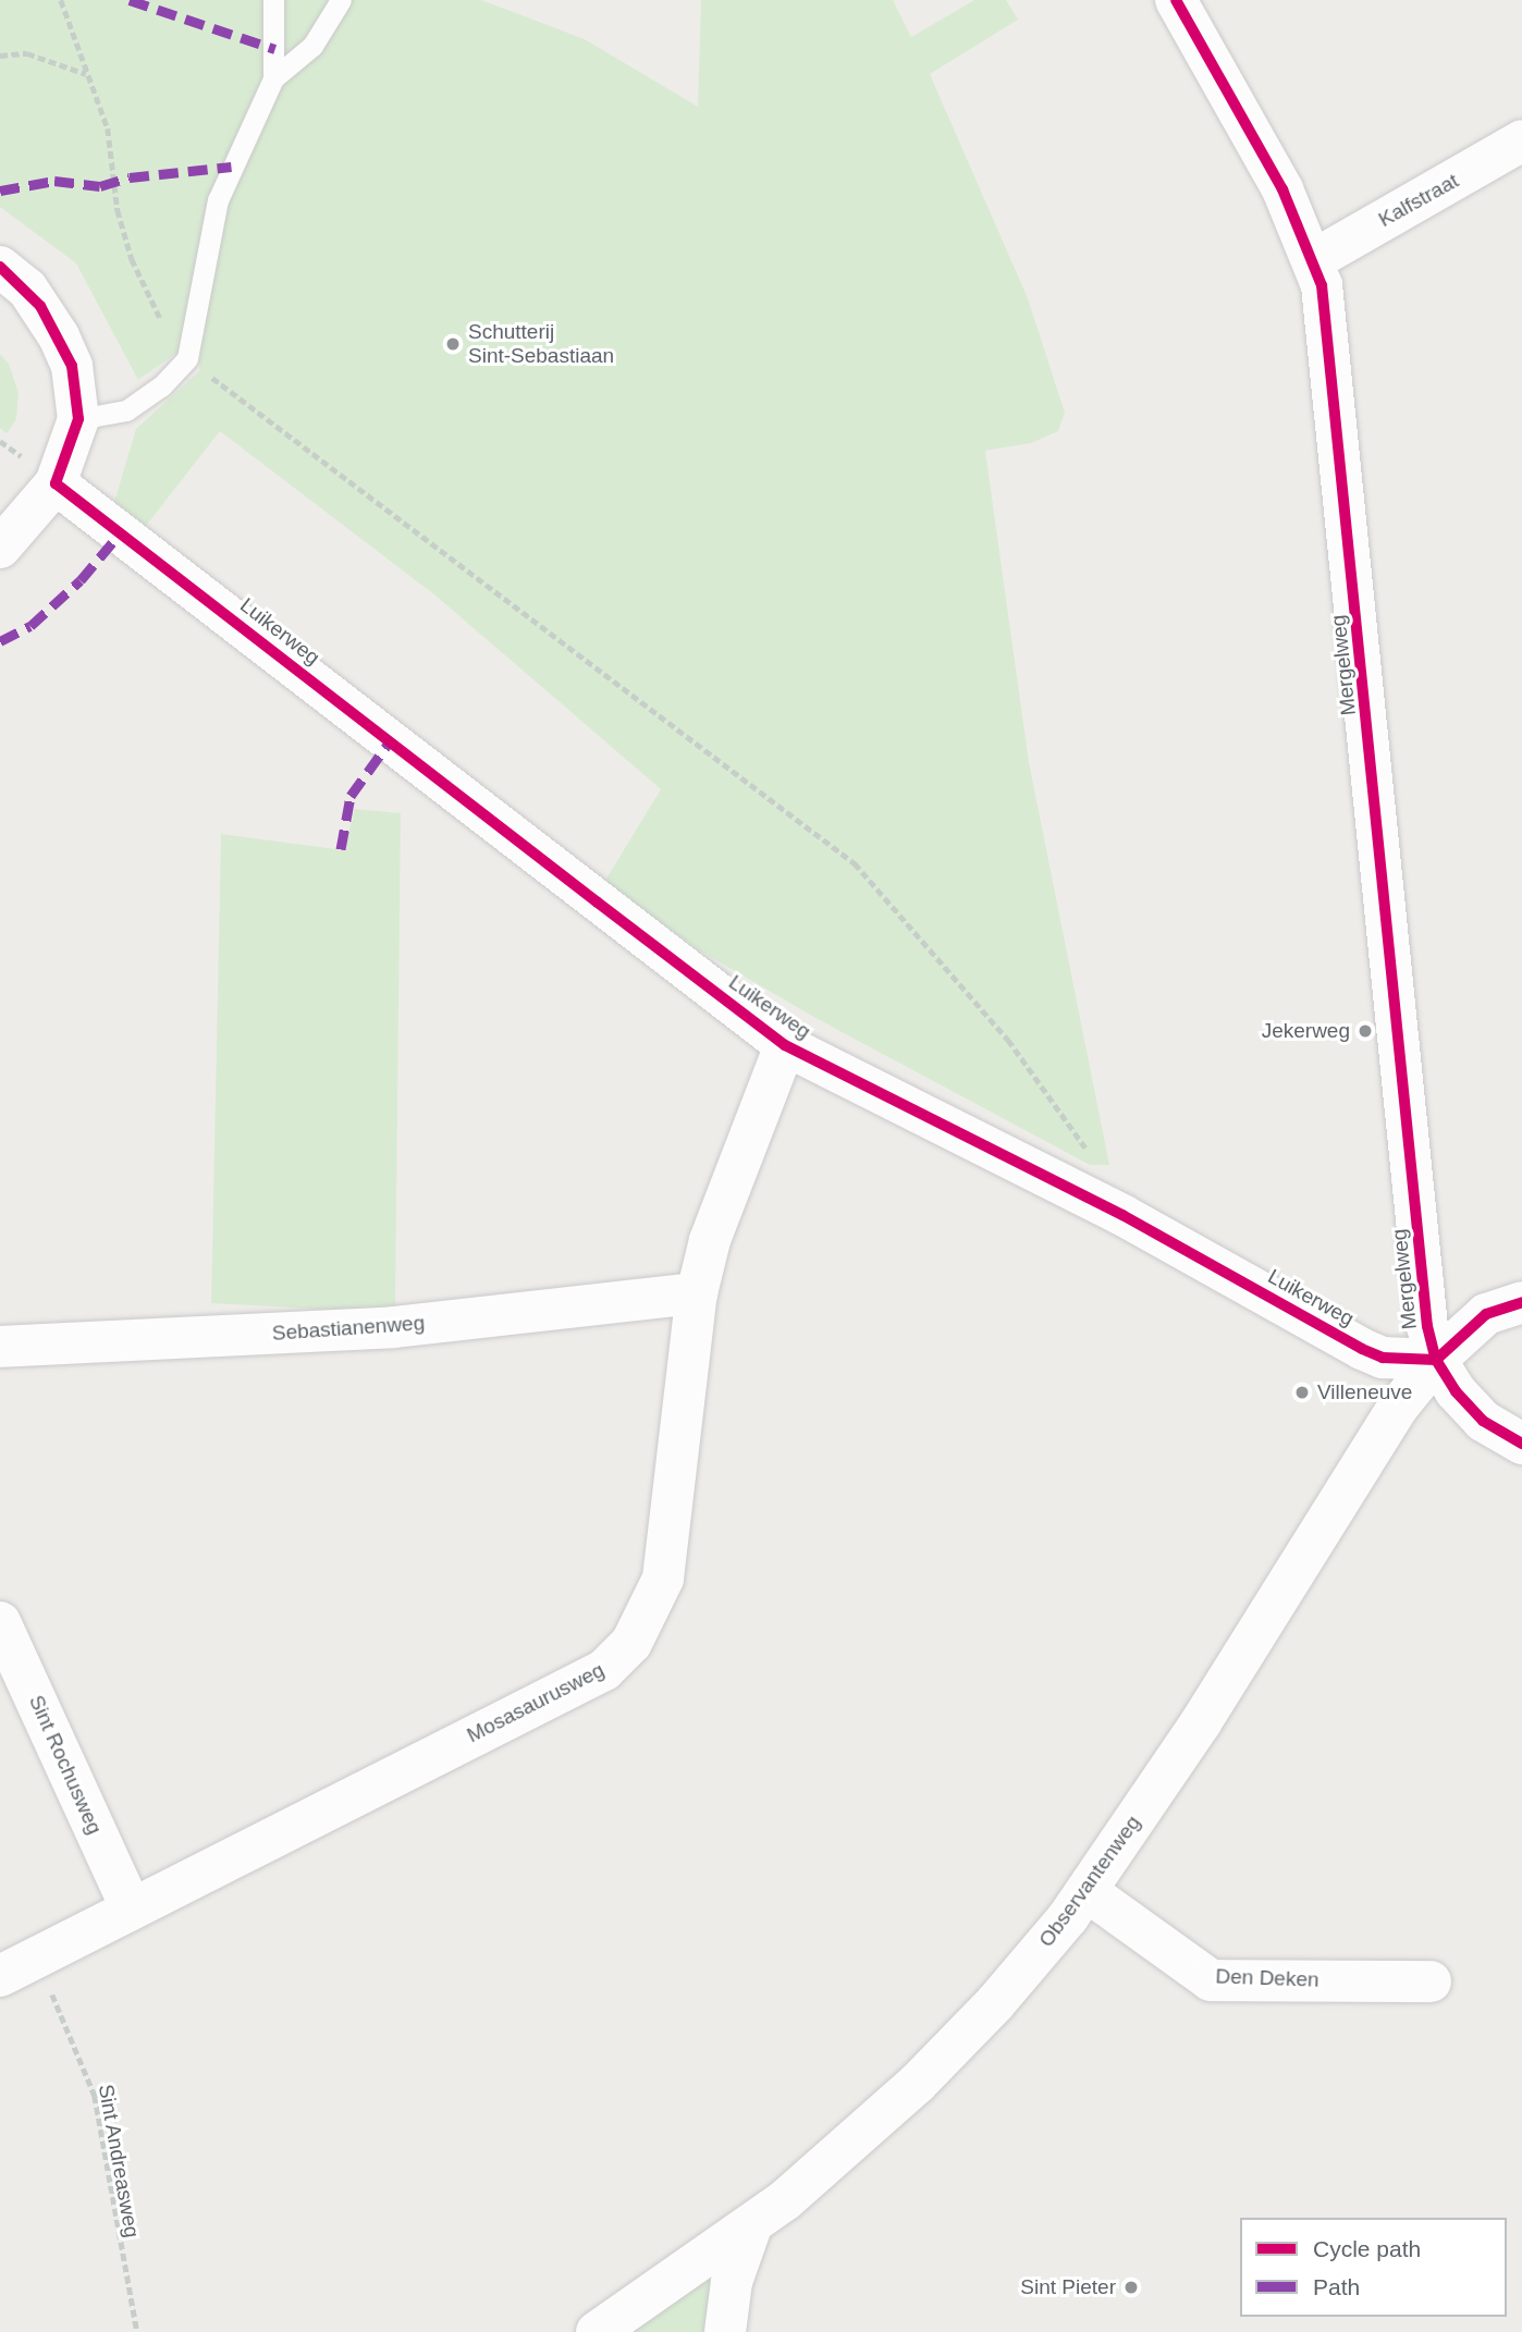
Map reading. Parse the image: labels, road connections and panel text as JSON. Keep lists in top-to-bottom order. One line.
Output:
{"streets":{"street":["Kalfstraat","Luikerweg","Mergelweg","Sebastianenweg","Mosasaurusweg","Sint Rochusweg","Observantenweg","Den Deken"],"path":["Sint Andreasweg"]},"crossings":[["Kalfstraat","Mergelweg"],["Luikerweg","Mergelweg"],["Luikerweg","Mosasaurusweg"],["Luikerweg","Observantenweg"],["Mergelweg","Observantenweg"],["Sebastianenweg","Mosasaurusweg"],["Mosasaurusweg","Sint Rochusweg"],["Mosasaurusweg","Sint Andreasweg"],["Observantenweg","Den Deken"]],"places":["Schutterij Sint-Sebastiaan","Jekerweg","Villeneuve","Sint Pieter"],"legend":["Cycle path","Path"]}
